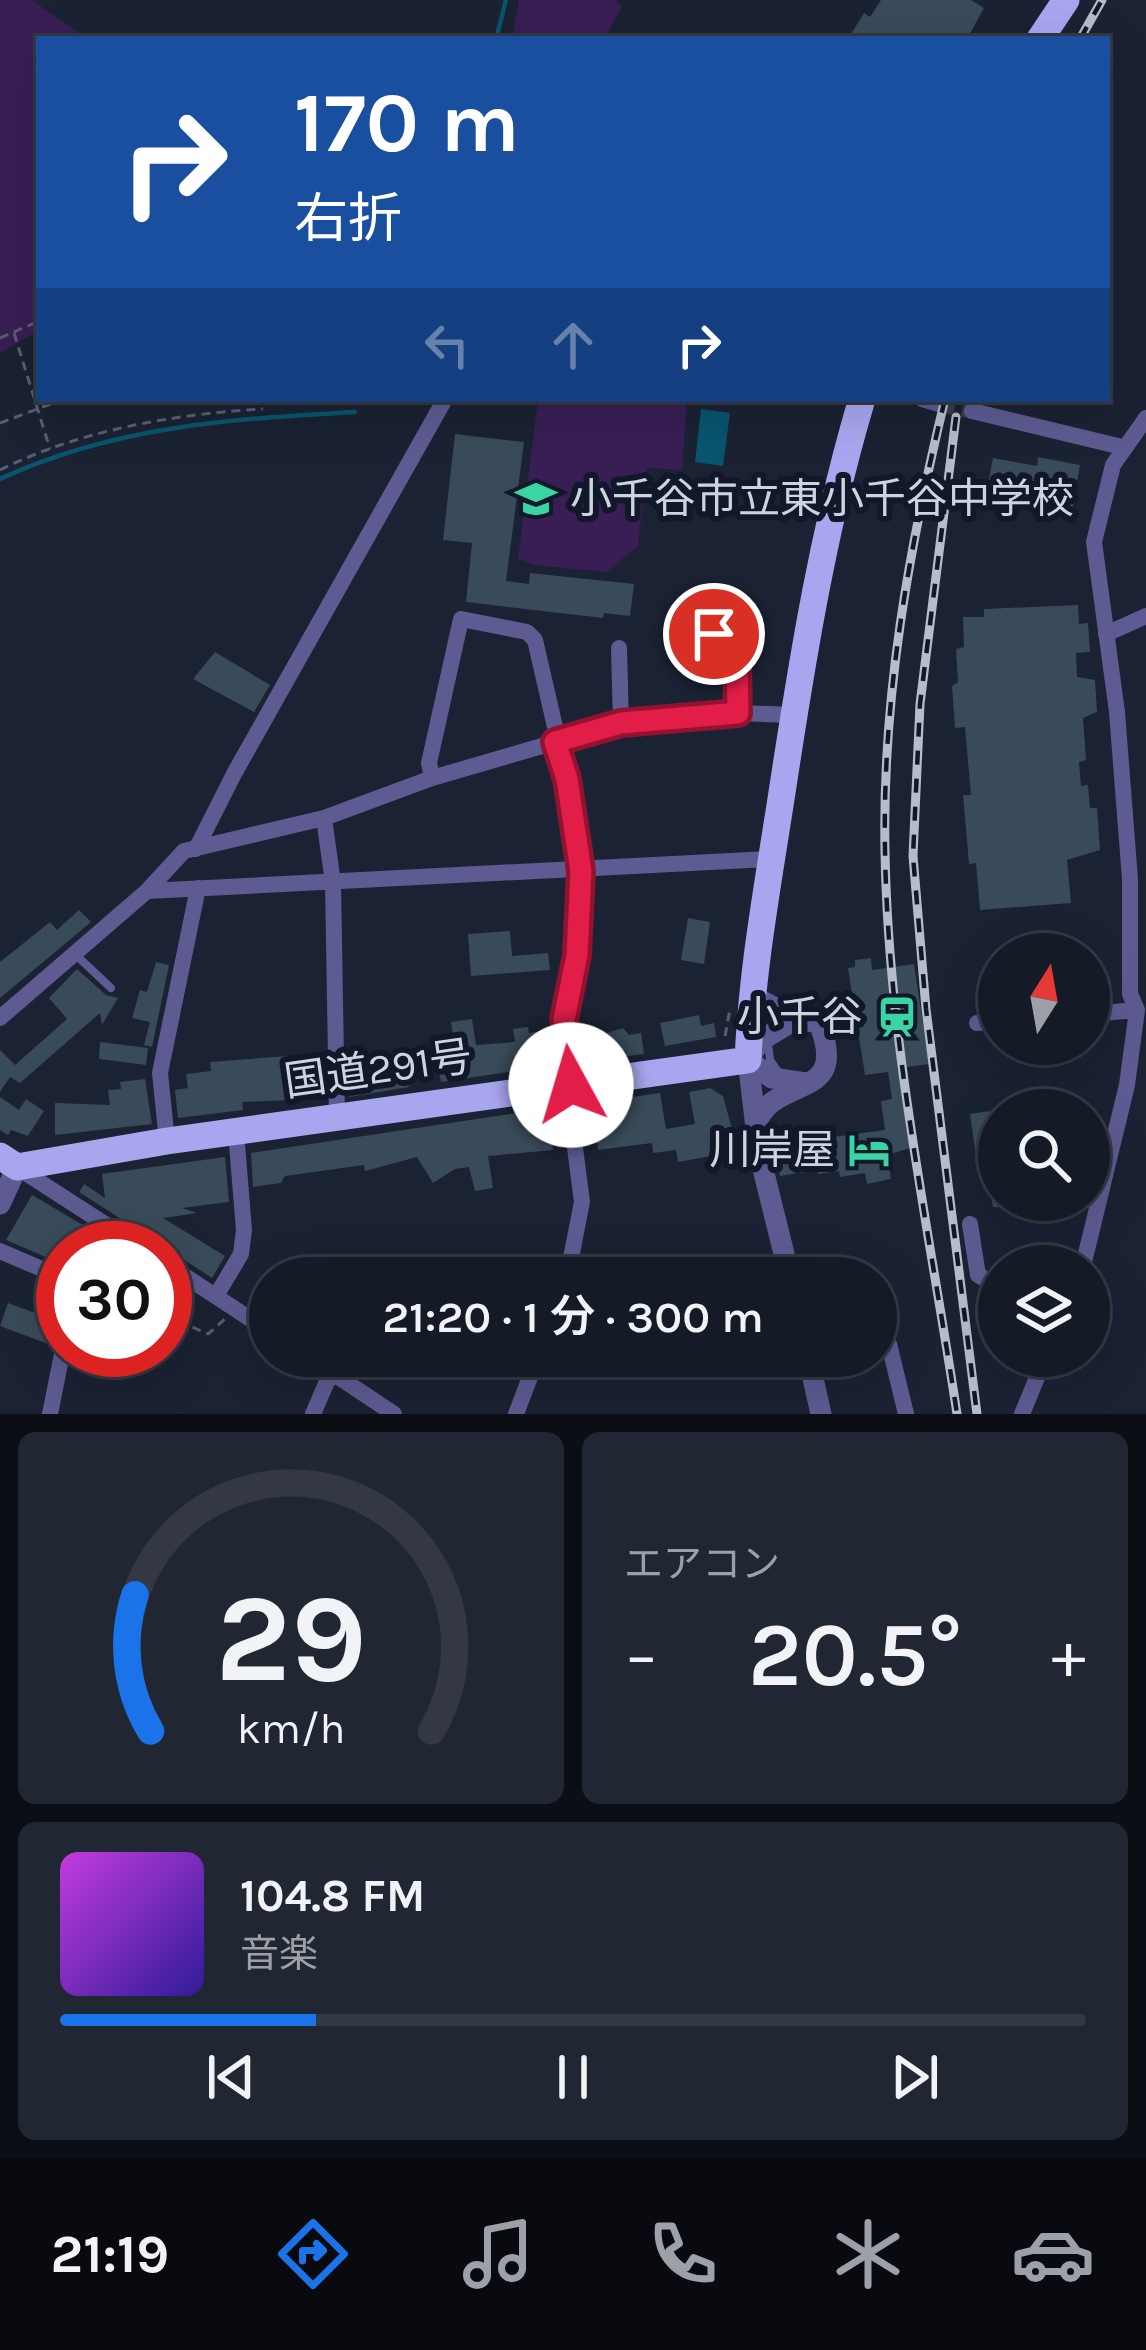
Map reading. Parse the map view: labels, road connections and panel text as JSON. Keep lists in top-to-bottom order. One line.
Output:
{"streets":{"highway":["国道291号"]},"places":{"school or university":["小千谷市立東小千谷中学校"],"station":["小千谷"],"hotel":["川岸屋"]},"north":"top","page":{"turn":["170 m","右折"],"limit":"30","trip":"21:20 · 1 分 · 300 m","tile":"エアコン","heat":["−","20.5°","+"],"song":["104.8 FM","音楽"],"tabs":"21:19","gauge":["29","km/h"]}}
